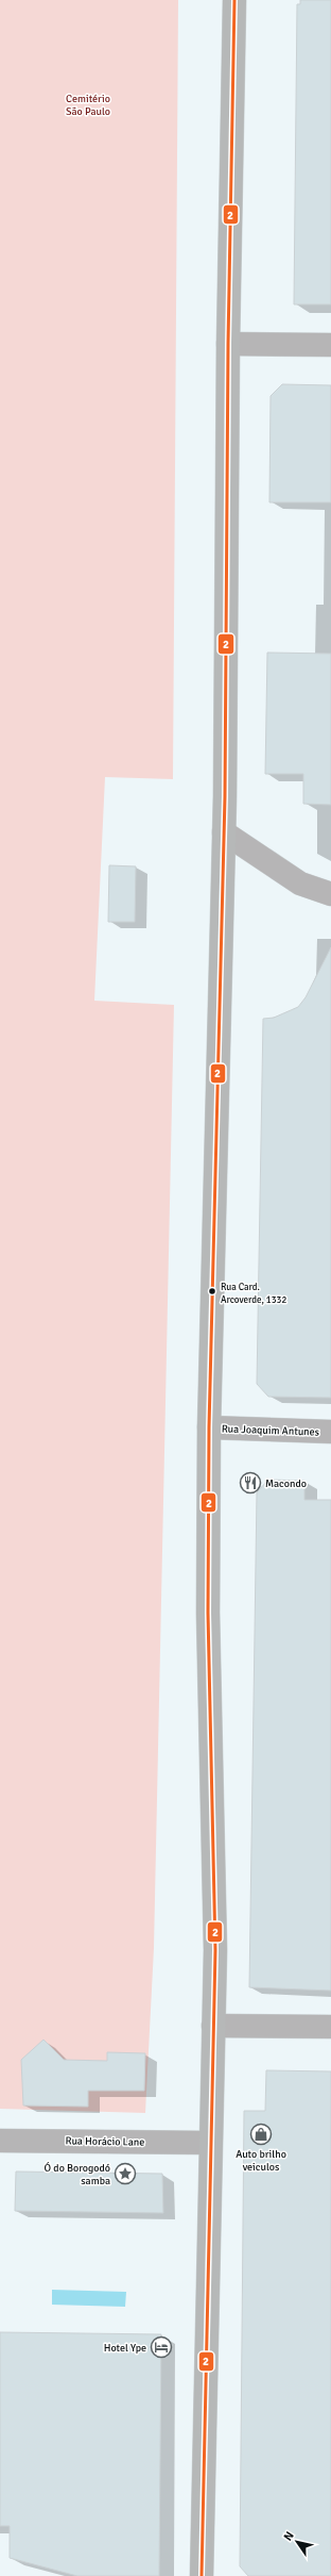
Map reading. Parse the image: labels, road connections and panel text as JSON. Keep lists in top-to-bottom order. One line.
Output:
{"streets":{"street":["Rua Joaquim Antunes","Rua Horácio Lane"]},"parks":["Cemitério São Paulo"],"places":{"other":["Rua Card. Arcoverde, 1332"],"restaurant":["Macondo"],"shop":["Auto brilho veiculos"],"place":["Ó do Borogodó samba"],"hotel":["Hotel Ype"]},"lines":["transit line 2"],"north":"top left"}
